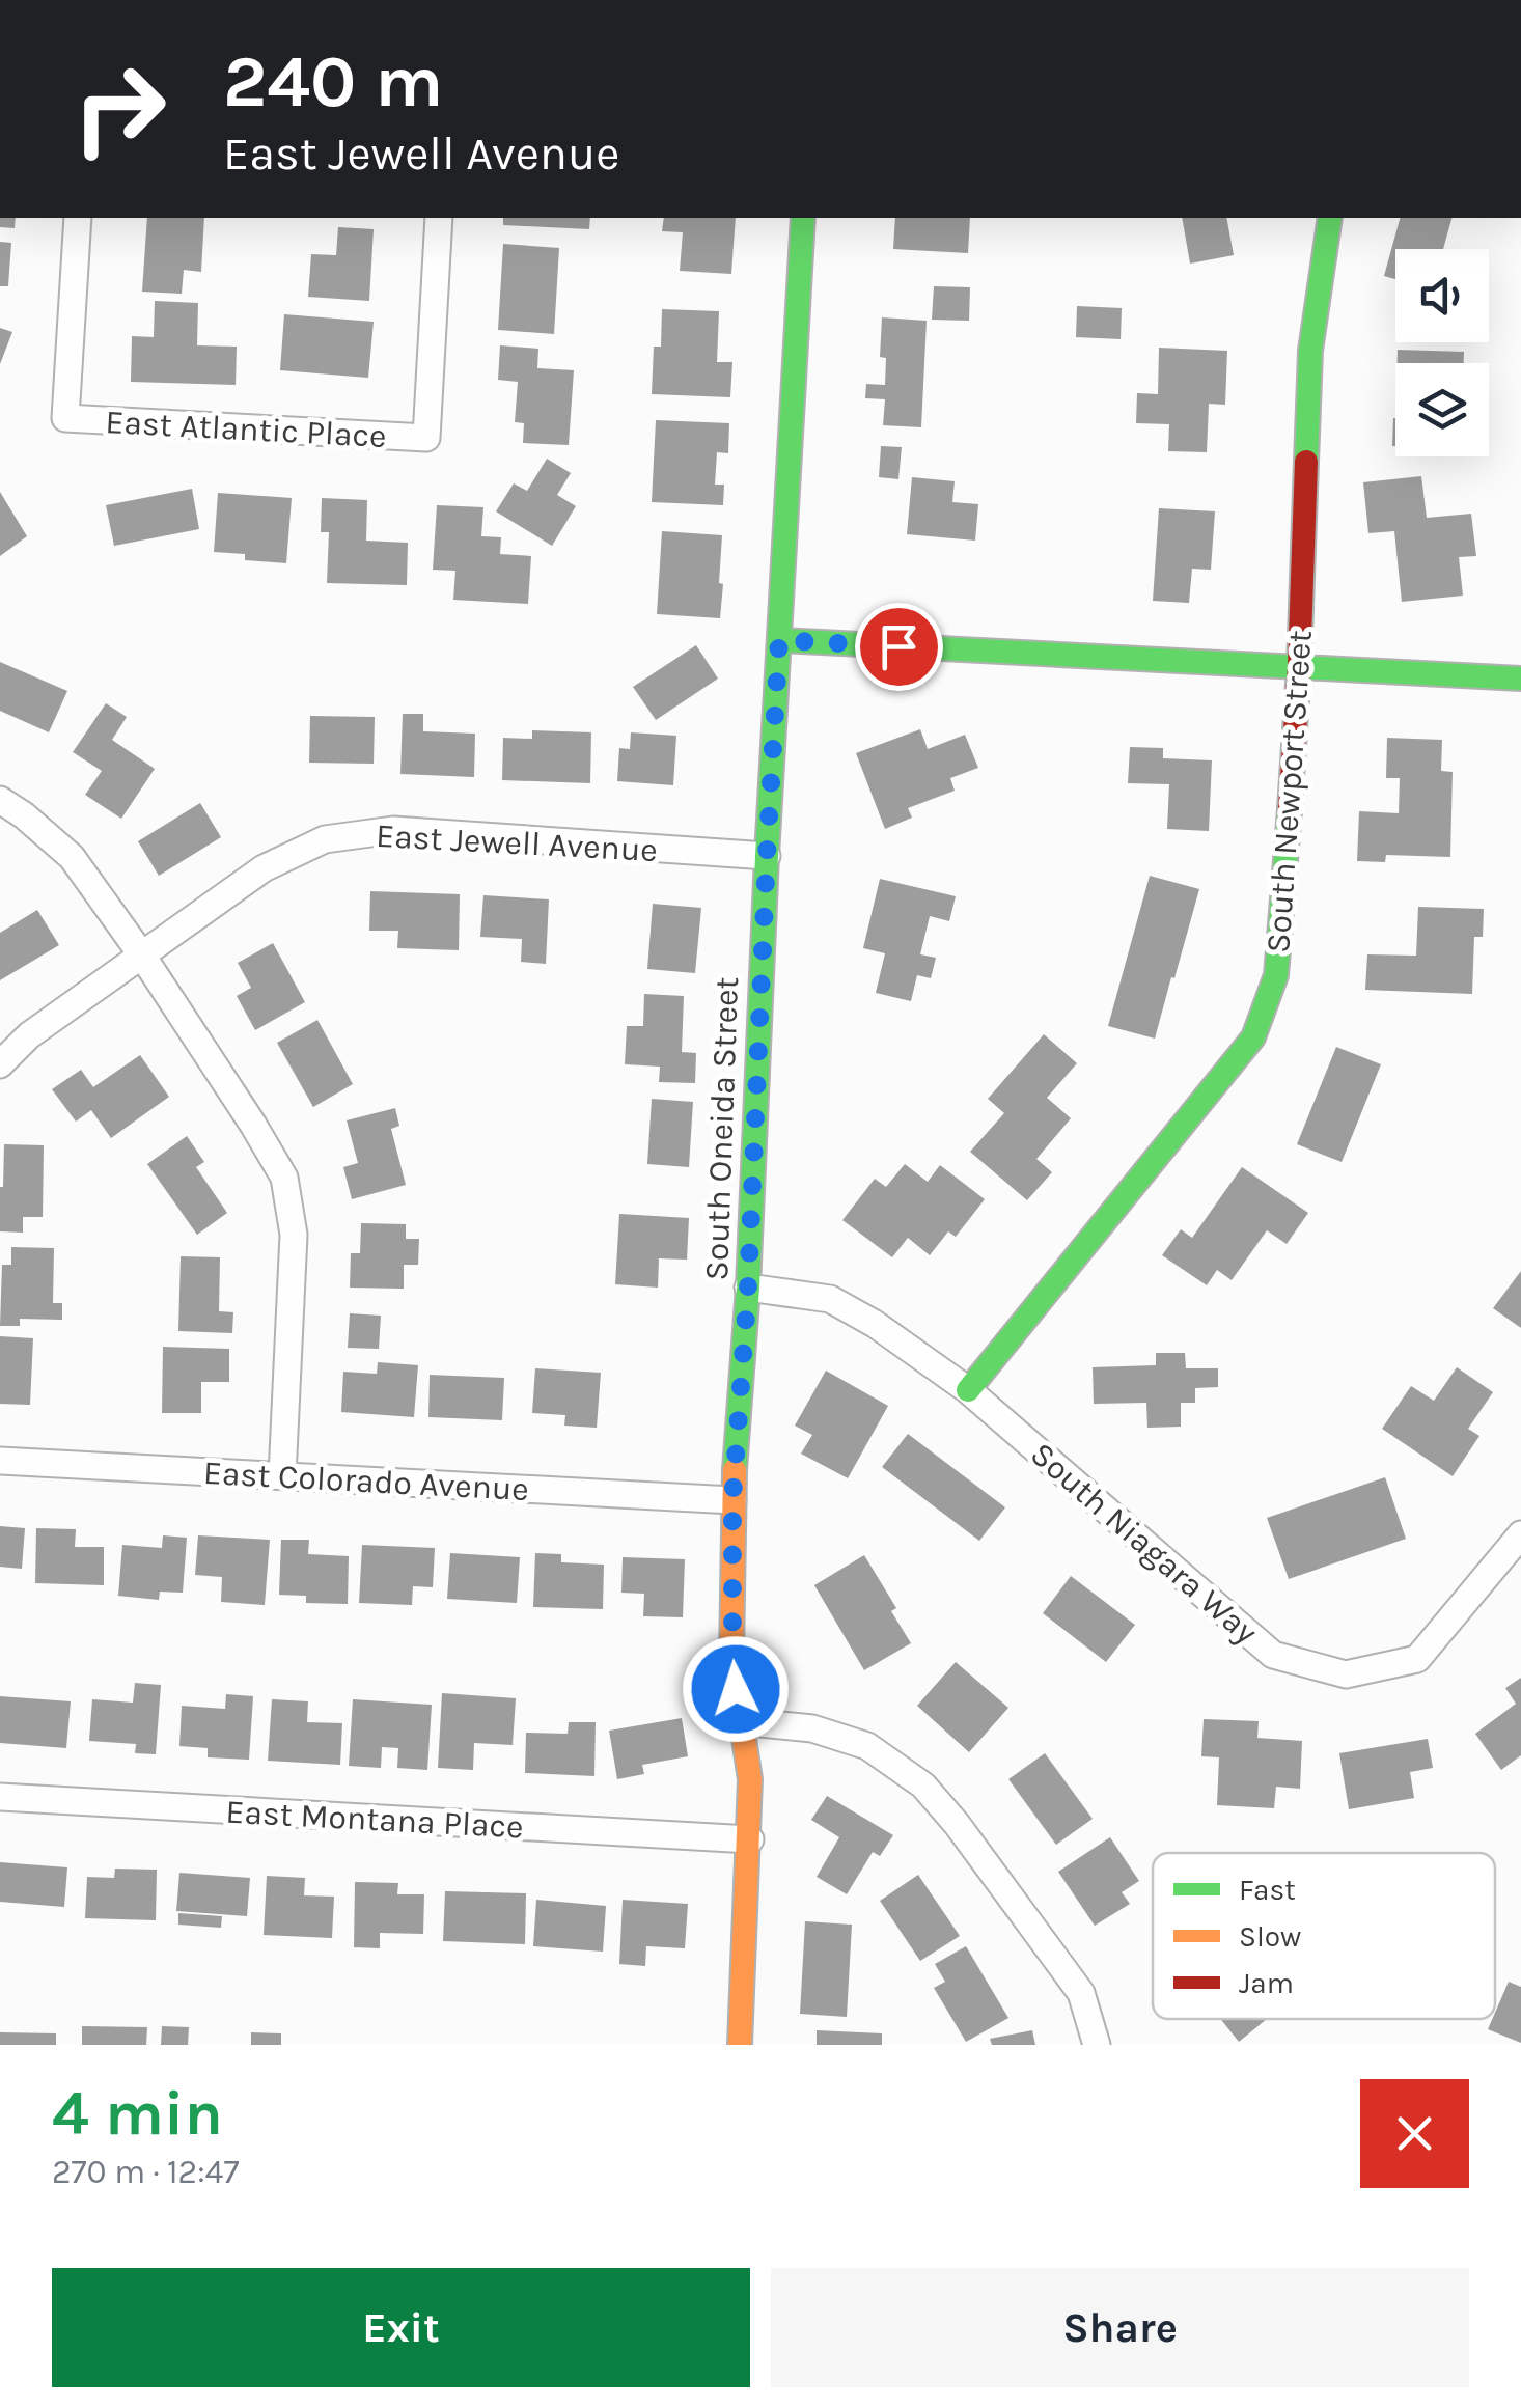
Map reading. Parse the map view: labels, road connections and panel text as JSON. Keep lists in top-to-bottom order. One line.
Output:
{"streets":{"street":["East Atlantic Place","South Newport Street","East Jewell Avenue","South Oneida Street","East Colorado Avenue","South Niagara Way","East Montana Place"]},"crossings":[["South Newport Street","South Niagara Way"],["East Jewell Avenue","South Oneida Street"],["South Oneida Street","East Colorado Avenue"],["South Oneida Street","South Niagara Way"],["South Oneida Street","East Montana Place"]],"legend":["Fast","Slow","Jam"],"page":{"turn":["240 m","East Jewell Avenue"],"heading":["4 min","270 m · 12:47"],"buttons":["Exit","Share"]}}
